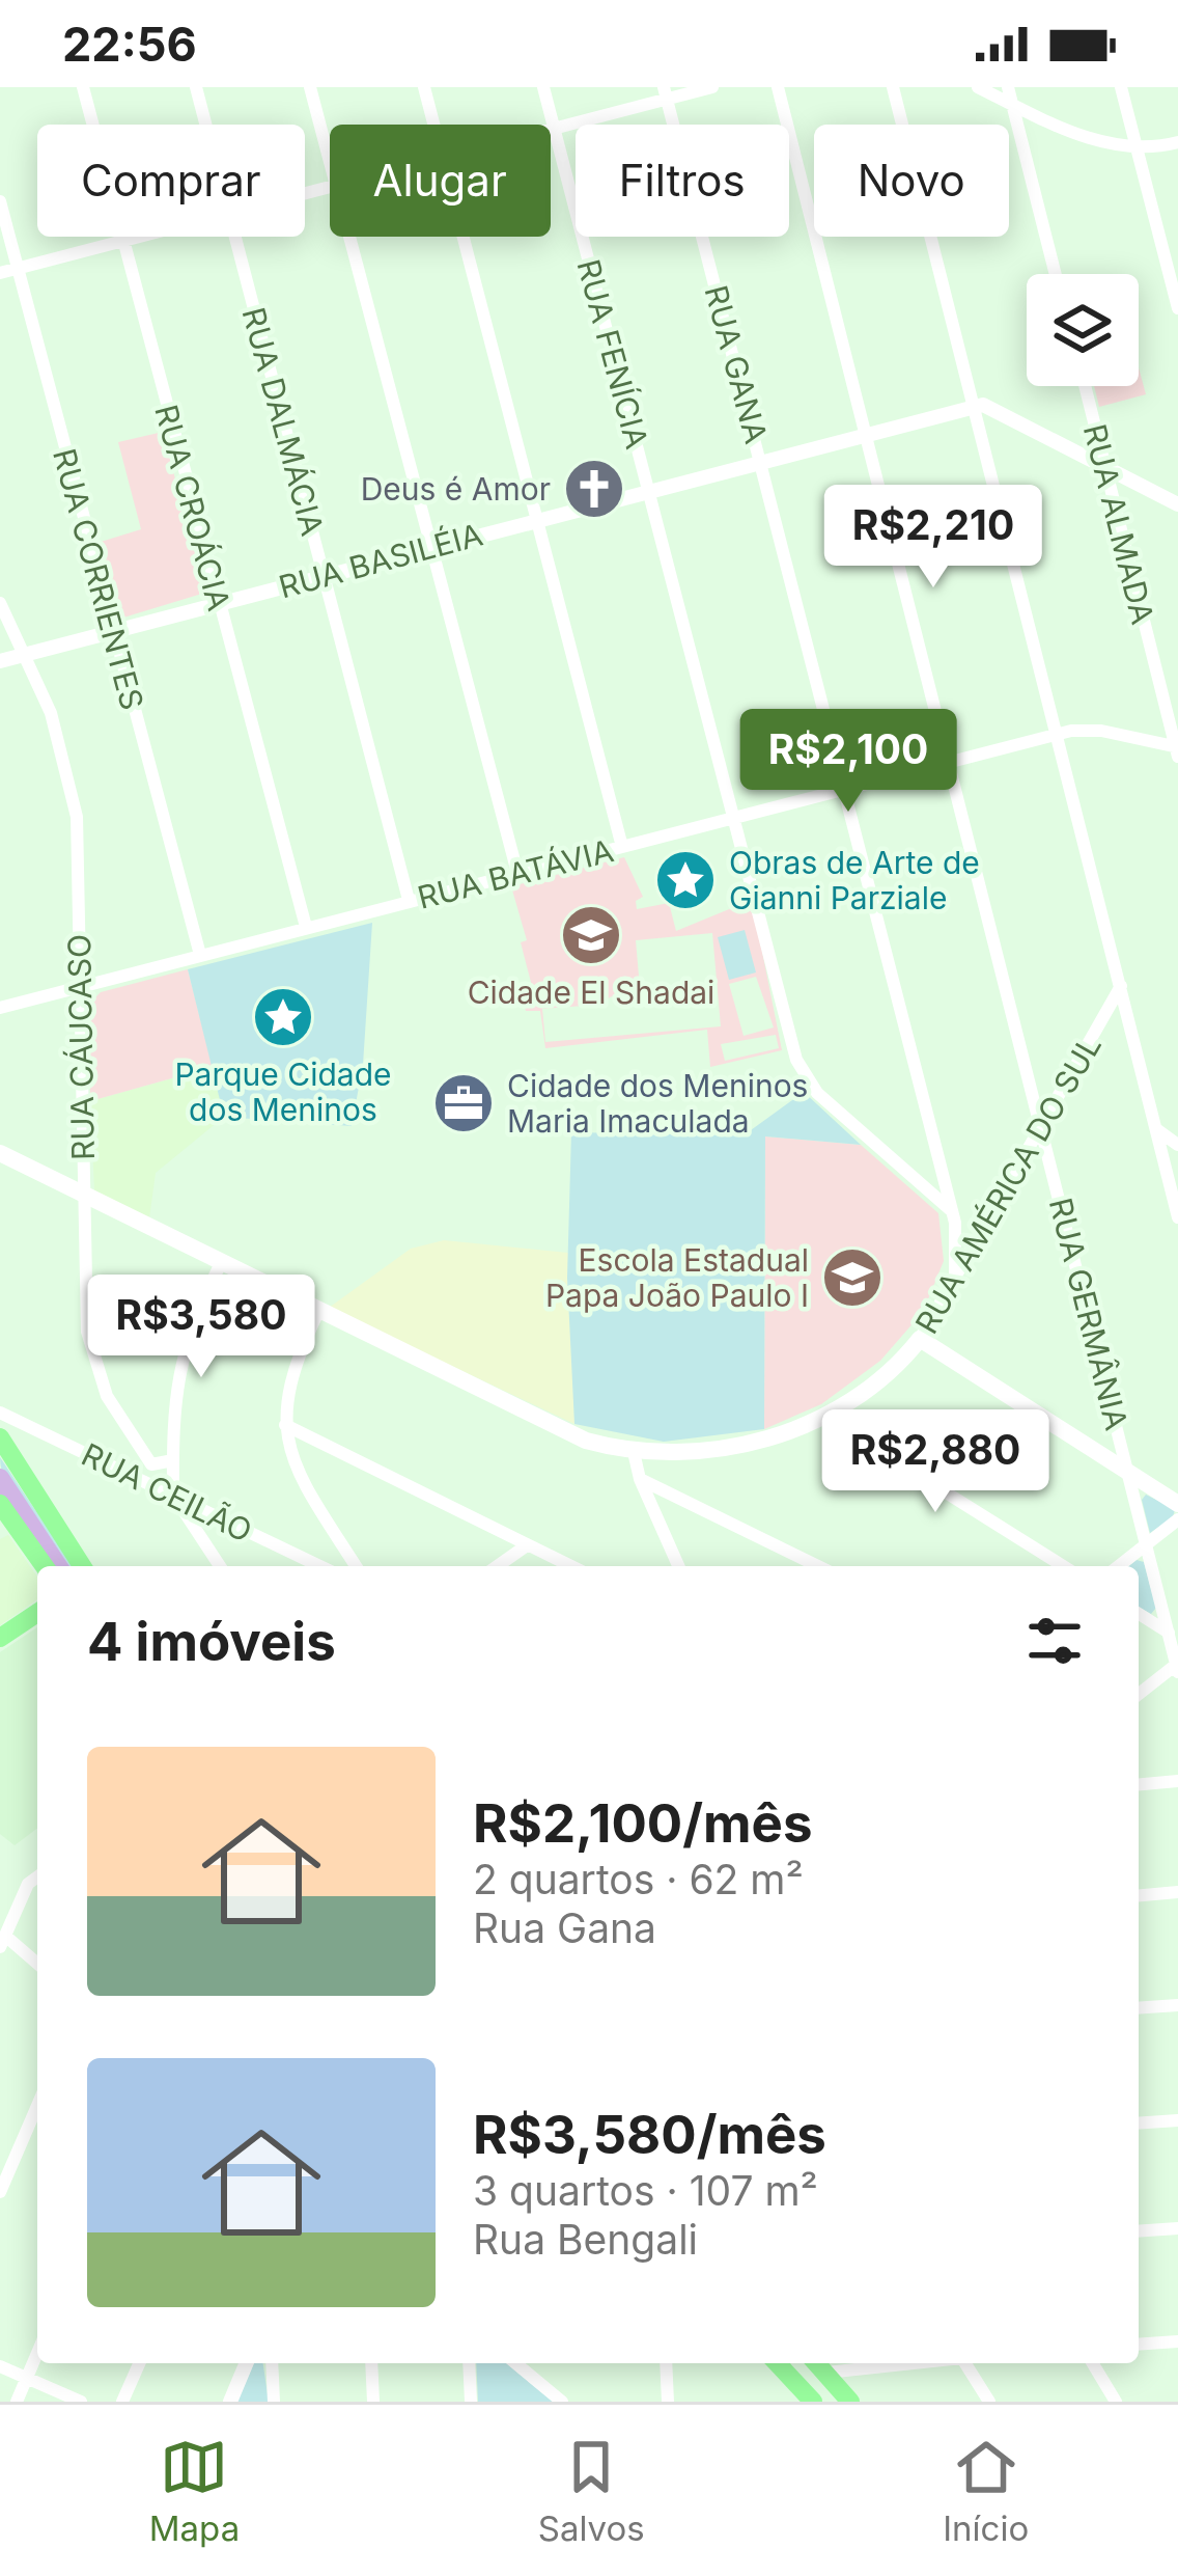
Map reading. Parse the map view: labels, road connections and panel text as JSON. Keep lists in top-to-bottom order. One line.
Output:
{"streets":{"main road":["RUA AMÉRICA DO SUL"],"street":["RUA FENÍCIA","RUA GANA","RUA DALMÁCIA","RUA CROÁCIA","RUA ALMADA","RUA BASILÉIA","RUA CORRIENTES","RUA BATÁVIA","RUA CÁUCASO","RUA GERMÂNIA","RUA CEILÃO"]},"crossings":[["RUA FENÍCIA","RUA GANA"],["RUA FENÍCIA","RUA BASILÉIA"],["RUA FENÍCIA","RUA BATÁVIA"],["RUA GANA","RUA BASILÉIA"],["RUA GANA","RUA BATÁVIA"],["RUA GANA","RUA AMÉRICA DO SUL"],["RUA DALMÁCIA","RUA BASILÉIA"],["RUA DALMÁCIA","RUA BATÁVIA"],["RUA CROÁCIA","RUA BASILÉIA"],["RUA CROÁCIA","RUA BATÁVIA"],["RUA ALMADA","RUA BATÁVIA"],["RUA BASILÉIA","RUA CORRIENTES"],["RUA BASILÉIA","RUA CÁUCASO"],["RUA BASILÉIA","RUA GERMÂNIA"],["RUA CORRIENTES","RUA BATÁVIA"],["RUA BATÁVIA","RUA CÁUCASO"],["RUA BATÁVIA","RUA GERMÂNIA"],["RUA CÁUCASO","RUA AMÉRICA DO SUL"],["RUA AMÉRICA DO SUL","RUA GERMÂNIA"]],"places":{"church":["Deus é Amor"],"place":["Obras de Arte de Gianni Parziale","Parque Cidade dos Meninos"],"school or university":["Cidade El Shadai","Escola Estadual Papa João Paulo I"],"office":["Cidade dos Meninos Maria Imaculada"]},"page":{"status":"22:56","chip":["Comprar","Alugar","Filtros","Novo"],"price":["R$2,210","R$2,100","R$3,580","R$2,880"],"heading":"4 imóveis","list":[{"name":"R$2,100/mês","note":"2 quartos · 62 m² · Rua Gana"},{"name":"R$3,580/mês","note":"3 quartos · 107 m² · Rua Bengali"}],"tabs":["Mapa","Salvos","Início"]}}
